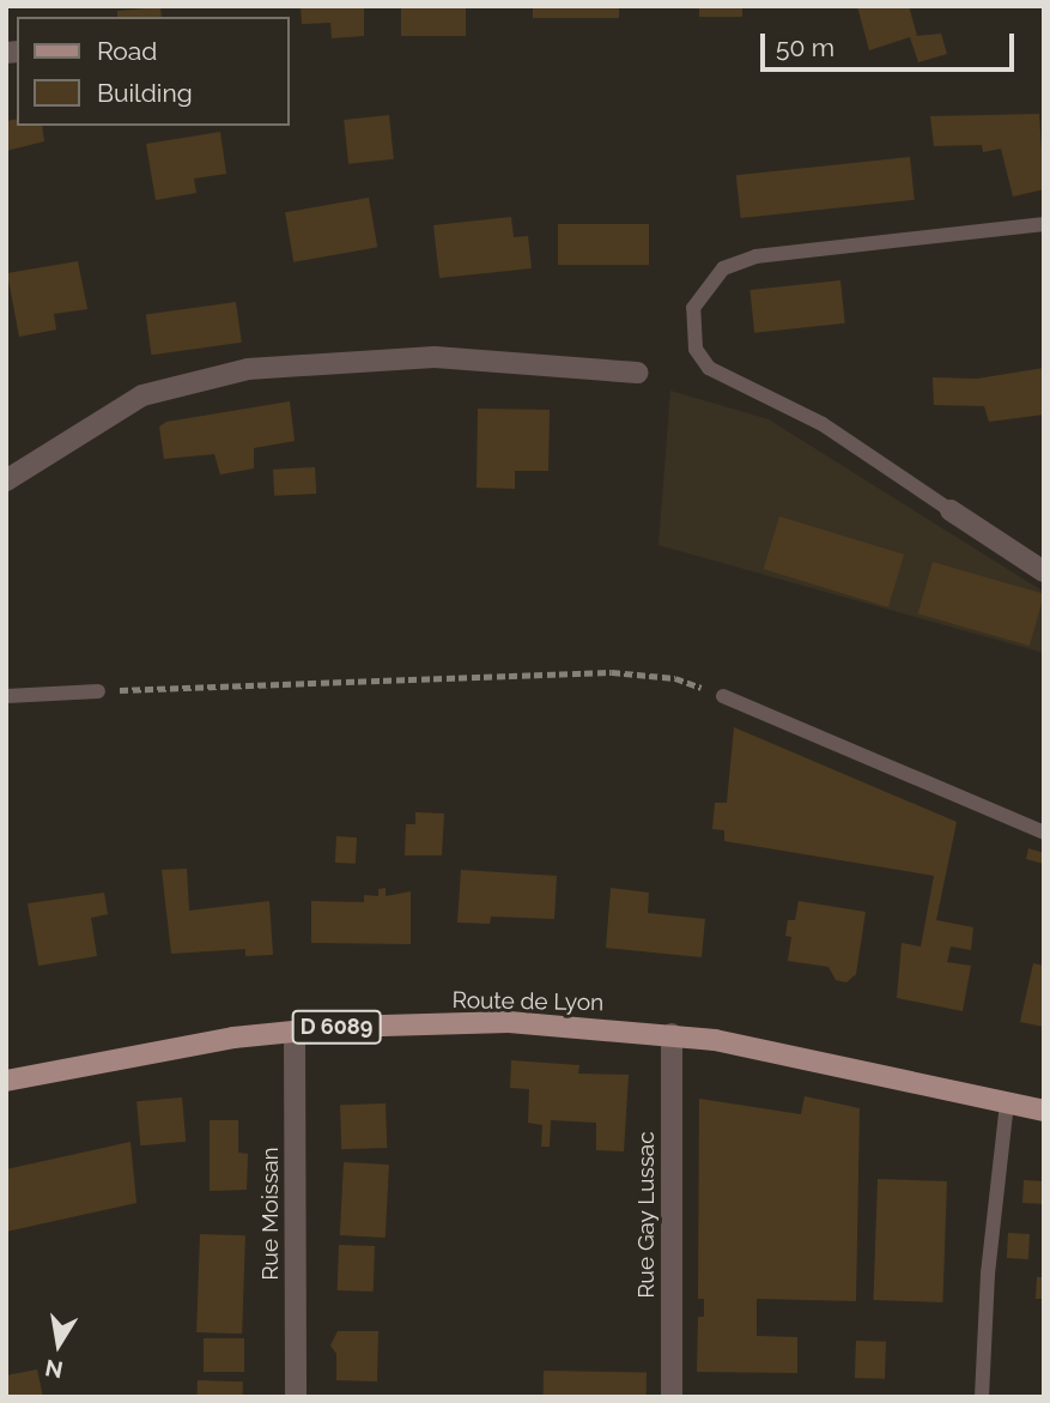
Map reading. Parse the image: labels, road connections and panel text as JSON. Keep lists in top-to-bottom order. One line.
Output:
{"streets":{"main road":["Route de Lyon","D 6089"],"street":["Rue Moissan","Rue Gay Lussac"]},"crossings":[["Route de Lyon","Rue Moissan"],["Route de Lyon","Rue Gay Lussac"]],"legend":["Road","Building"],"scale_bar":"50 m","north":"bottom"}
